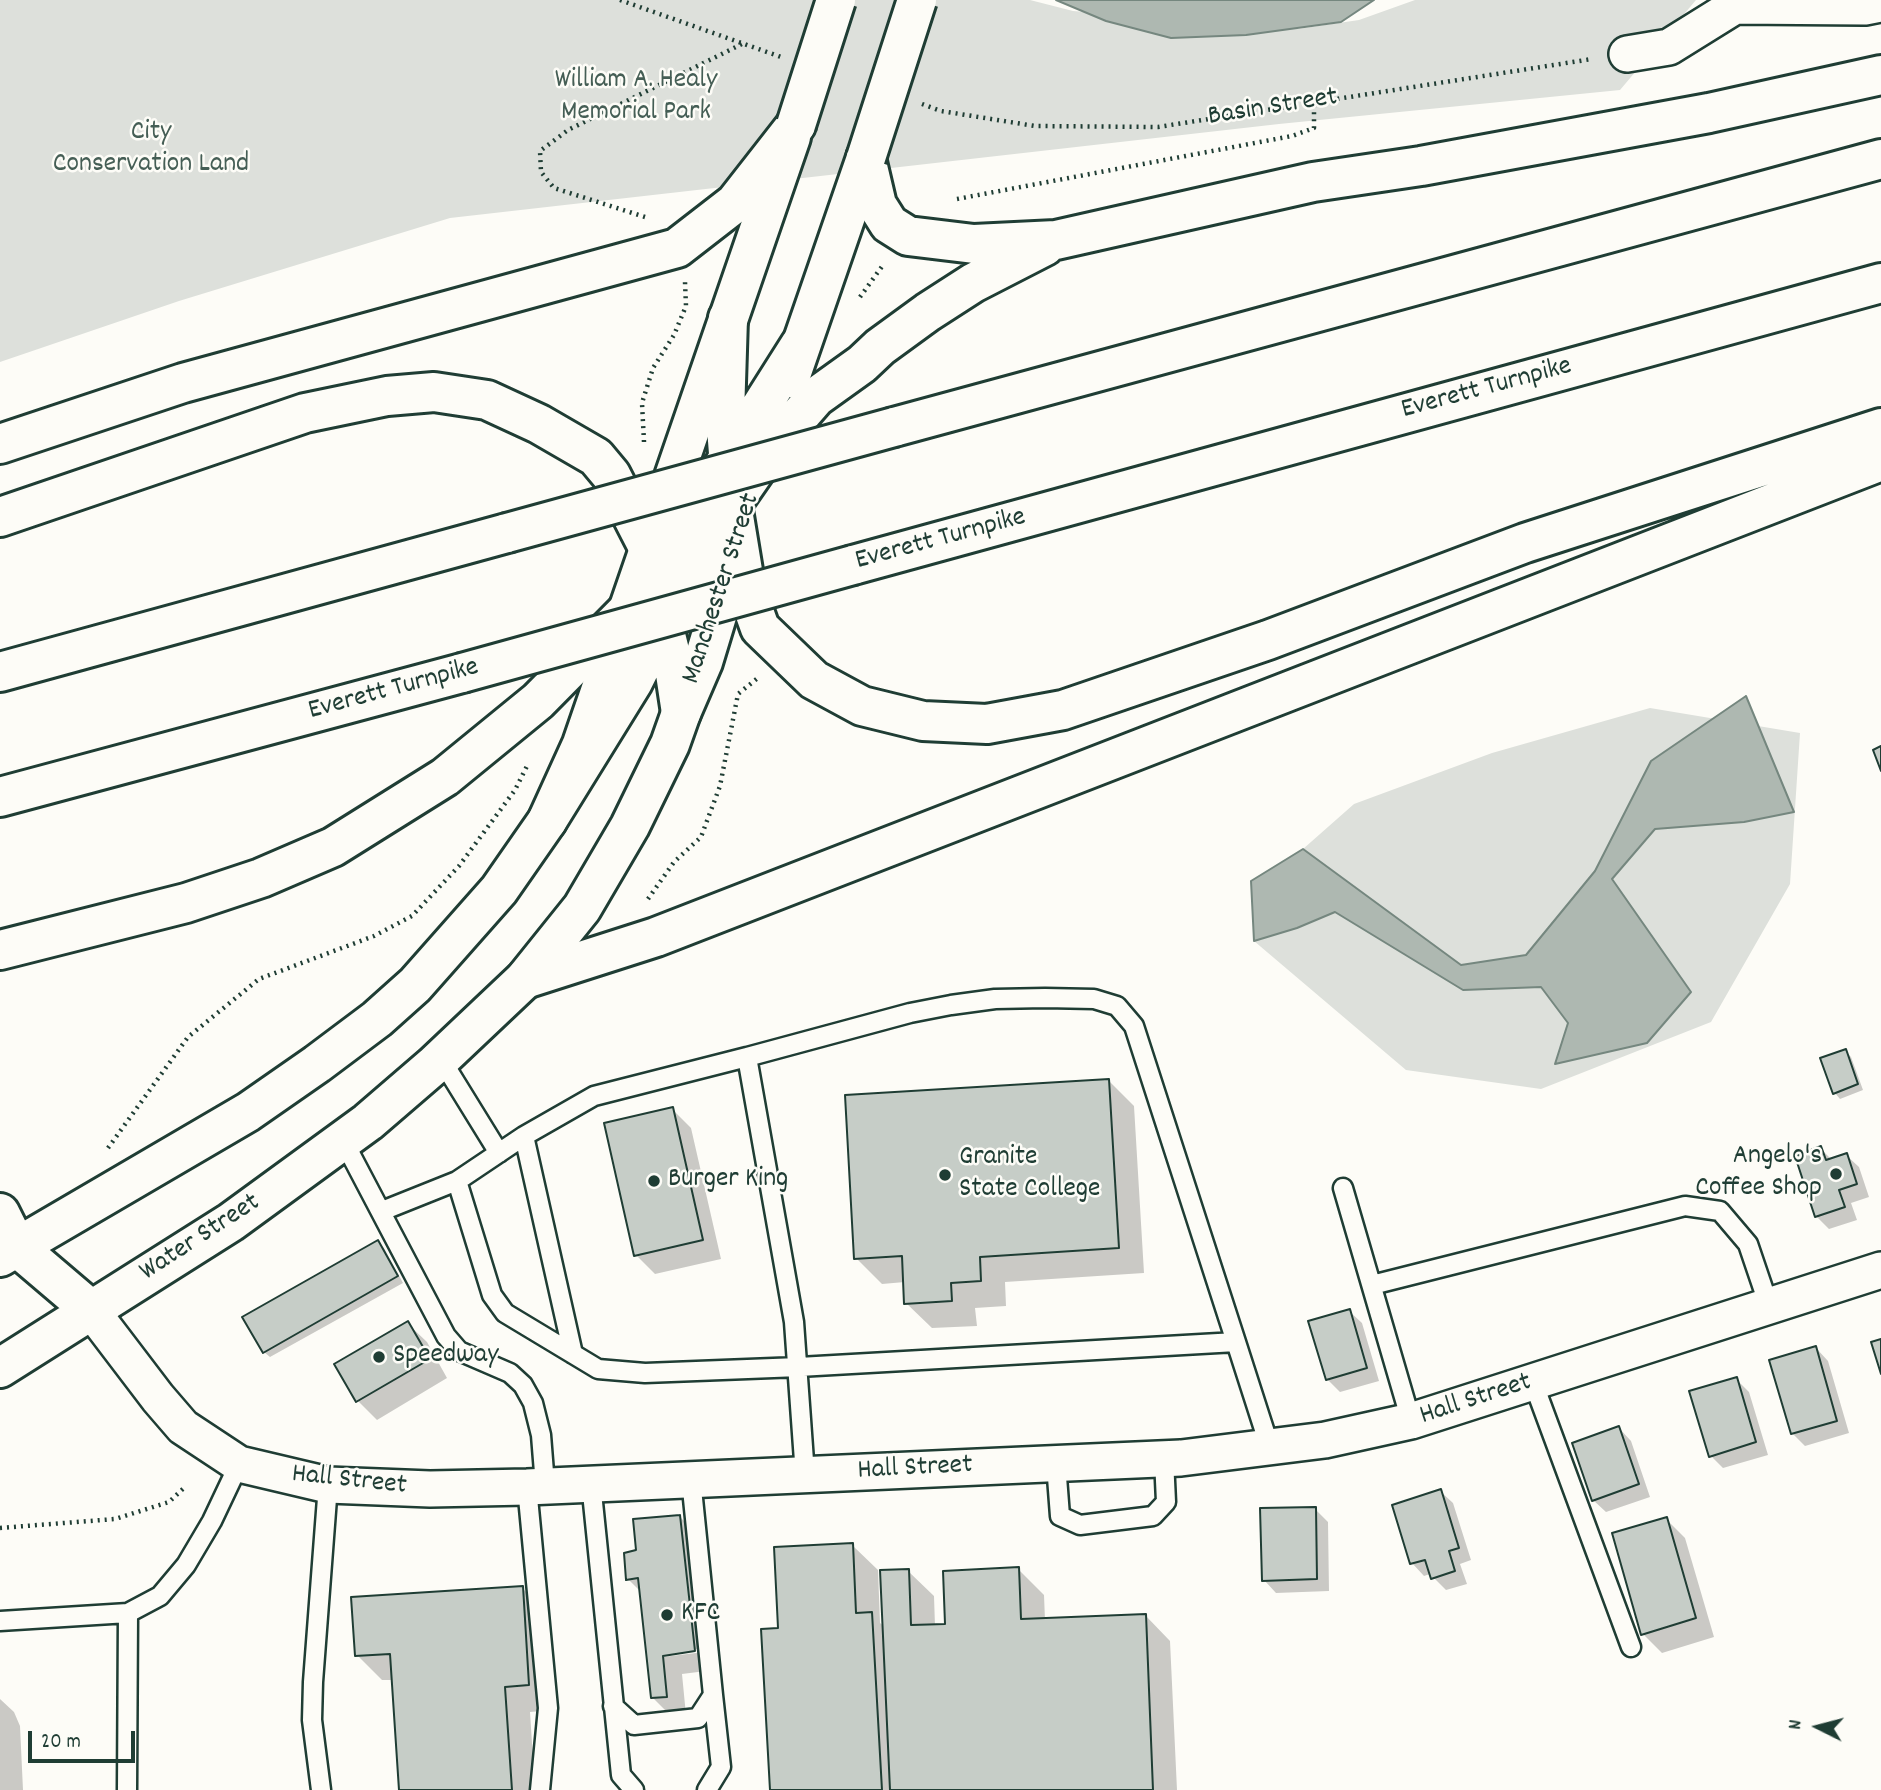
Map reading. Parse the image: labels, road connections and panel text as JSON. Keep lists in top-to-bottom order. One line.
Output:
{"streets":{"main road":["Everett Turnpike","Manchester Street","Water Street","Hall Street"],"path":["Basin Street"]},"crossings":[["Manchester Street","Water Street"],["Water Street","Hall Street"]],"parks":["William A. Healy Memorial Park","City Conservation Land"],"places":["Angelo's Coffee Shop","Granite State College","Burger King","Speedway","KFC"],"scale_bar":"20 m","north":"left"}
